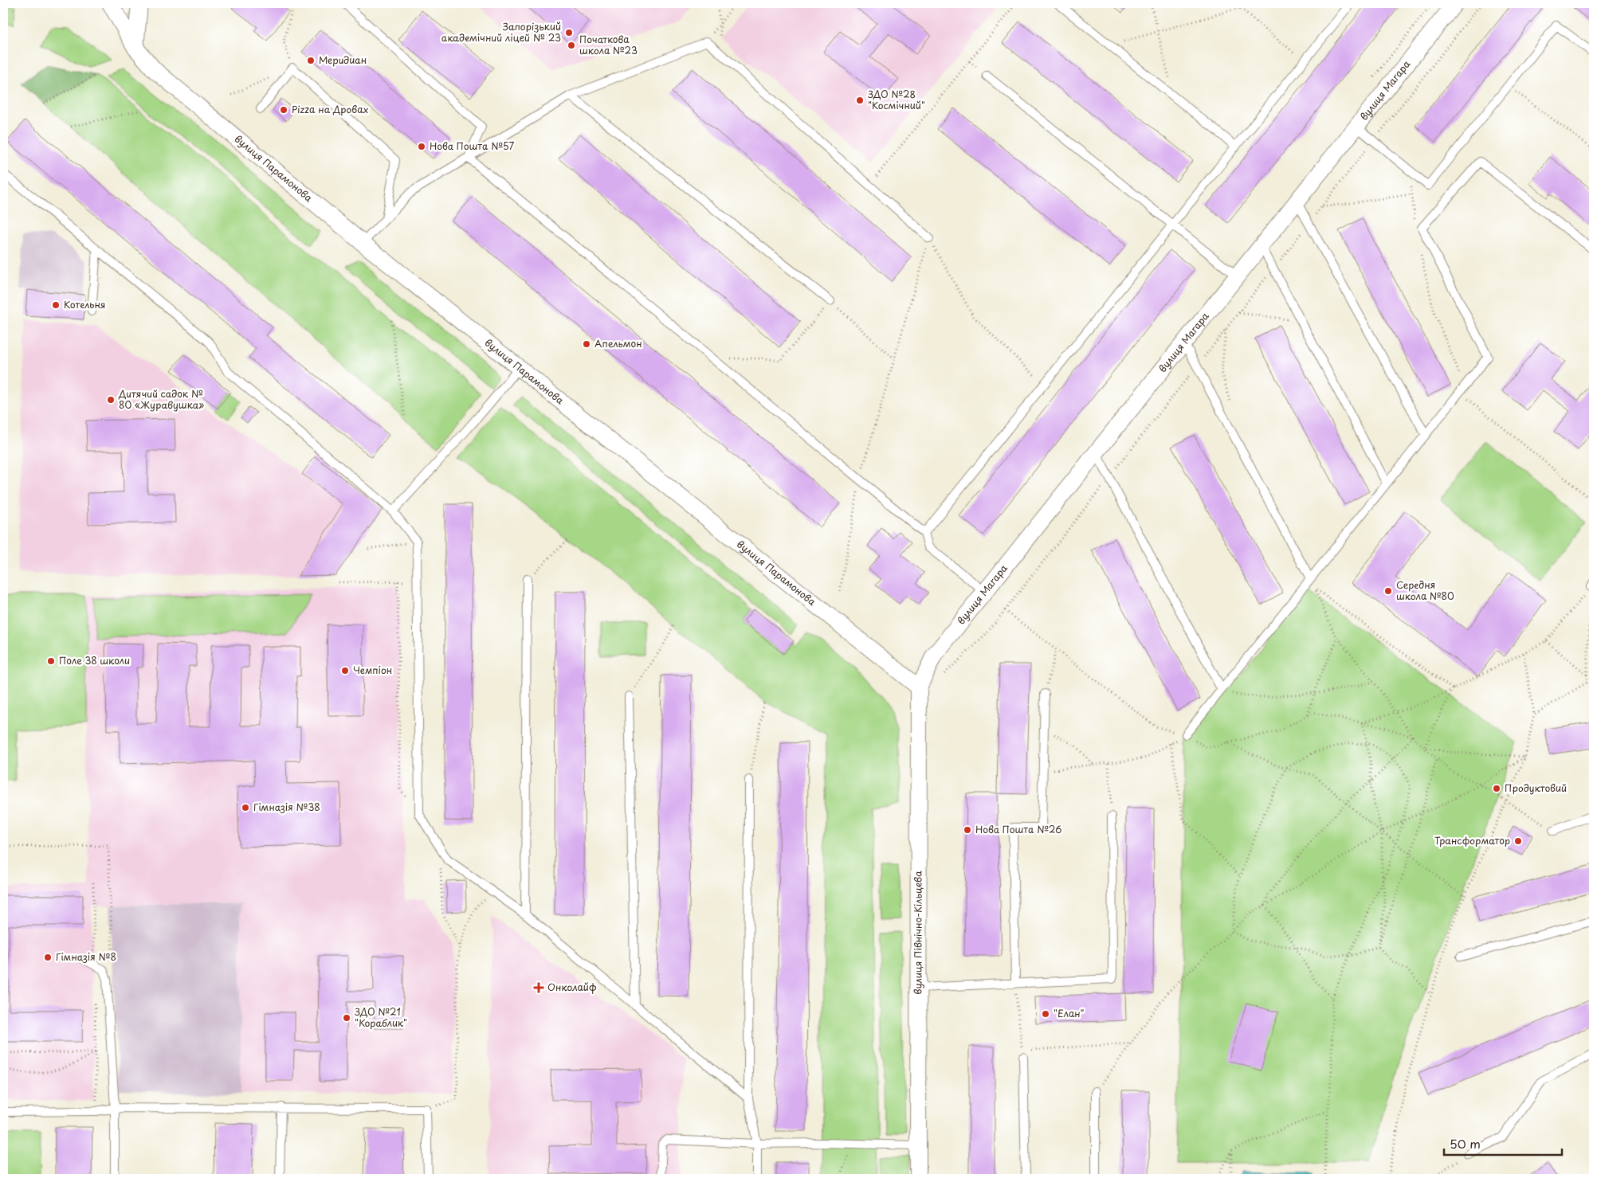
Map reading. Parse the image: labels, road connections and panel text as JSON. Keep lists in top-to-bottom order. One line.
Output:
{"streets":{"street":["вулиця Магара","вулиця Парамонова","вулиця Північно-Кільцева"]},"crossings":[["вулиця Магара","вулиця Парамонова"],["вулиця Магара","вулиця Північно-Кільцева"],["вулиця Парамонова","вулиця Північно-Кільцева"]],"places":{"other":["Запорізький академічний ліцей № 23","Початкова школа №23","Меридиан","ЗДО №28 \"Космічний\"","Pizza на Дровах","Нова Пошта №57","Котельня","Апельмон","Дитячий садок № 80 «Журавушка»","Середня школа №80","Поле 38 школи","Чемпіон","Продуктовий","Гімназія №38","Нова Пошта №26","Трансформатор","Гімназія №8","\"Елан\"","ЗДО №21 \"Кораблик\""],"health":["Онколайф"]},"scale_bar":"50 m"}
